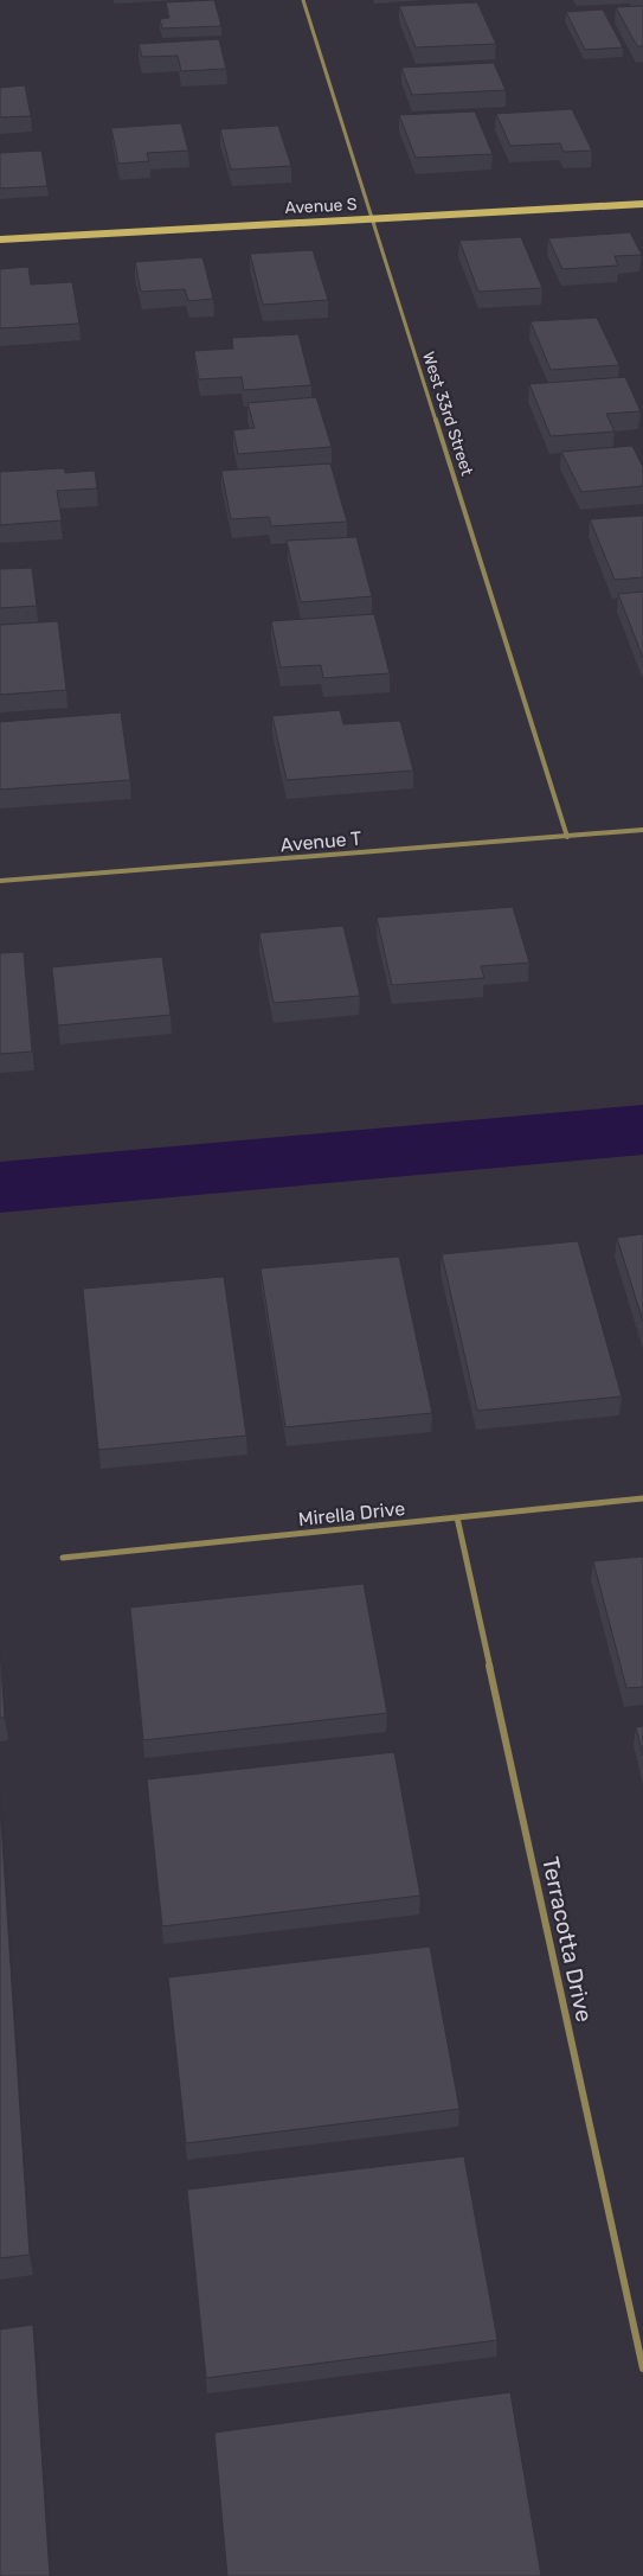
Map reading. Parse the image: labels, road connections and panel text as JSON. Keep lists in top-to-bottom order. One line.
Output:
{"streets":{"street":["Avenue S","West 33rd Street","Avenue T","Mirella Drive","Terracotta Drive"]},"crossings":[["Avenue S","West 33rd Street"],["West 33rd Street","Avenue T"],["Mirella Drive","Terracotta Drive"]]}
